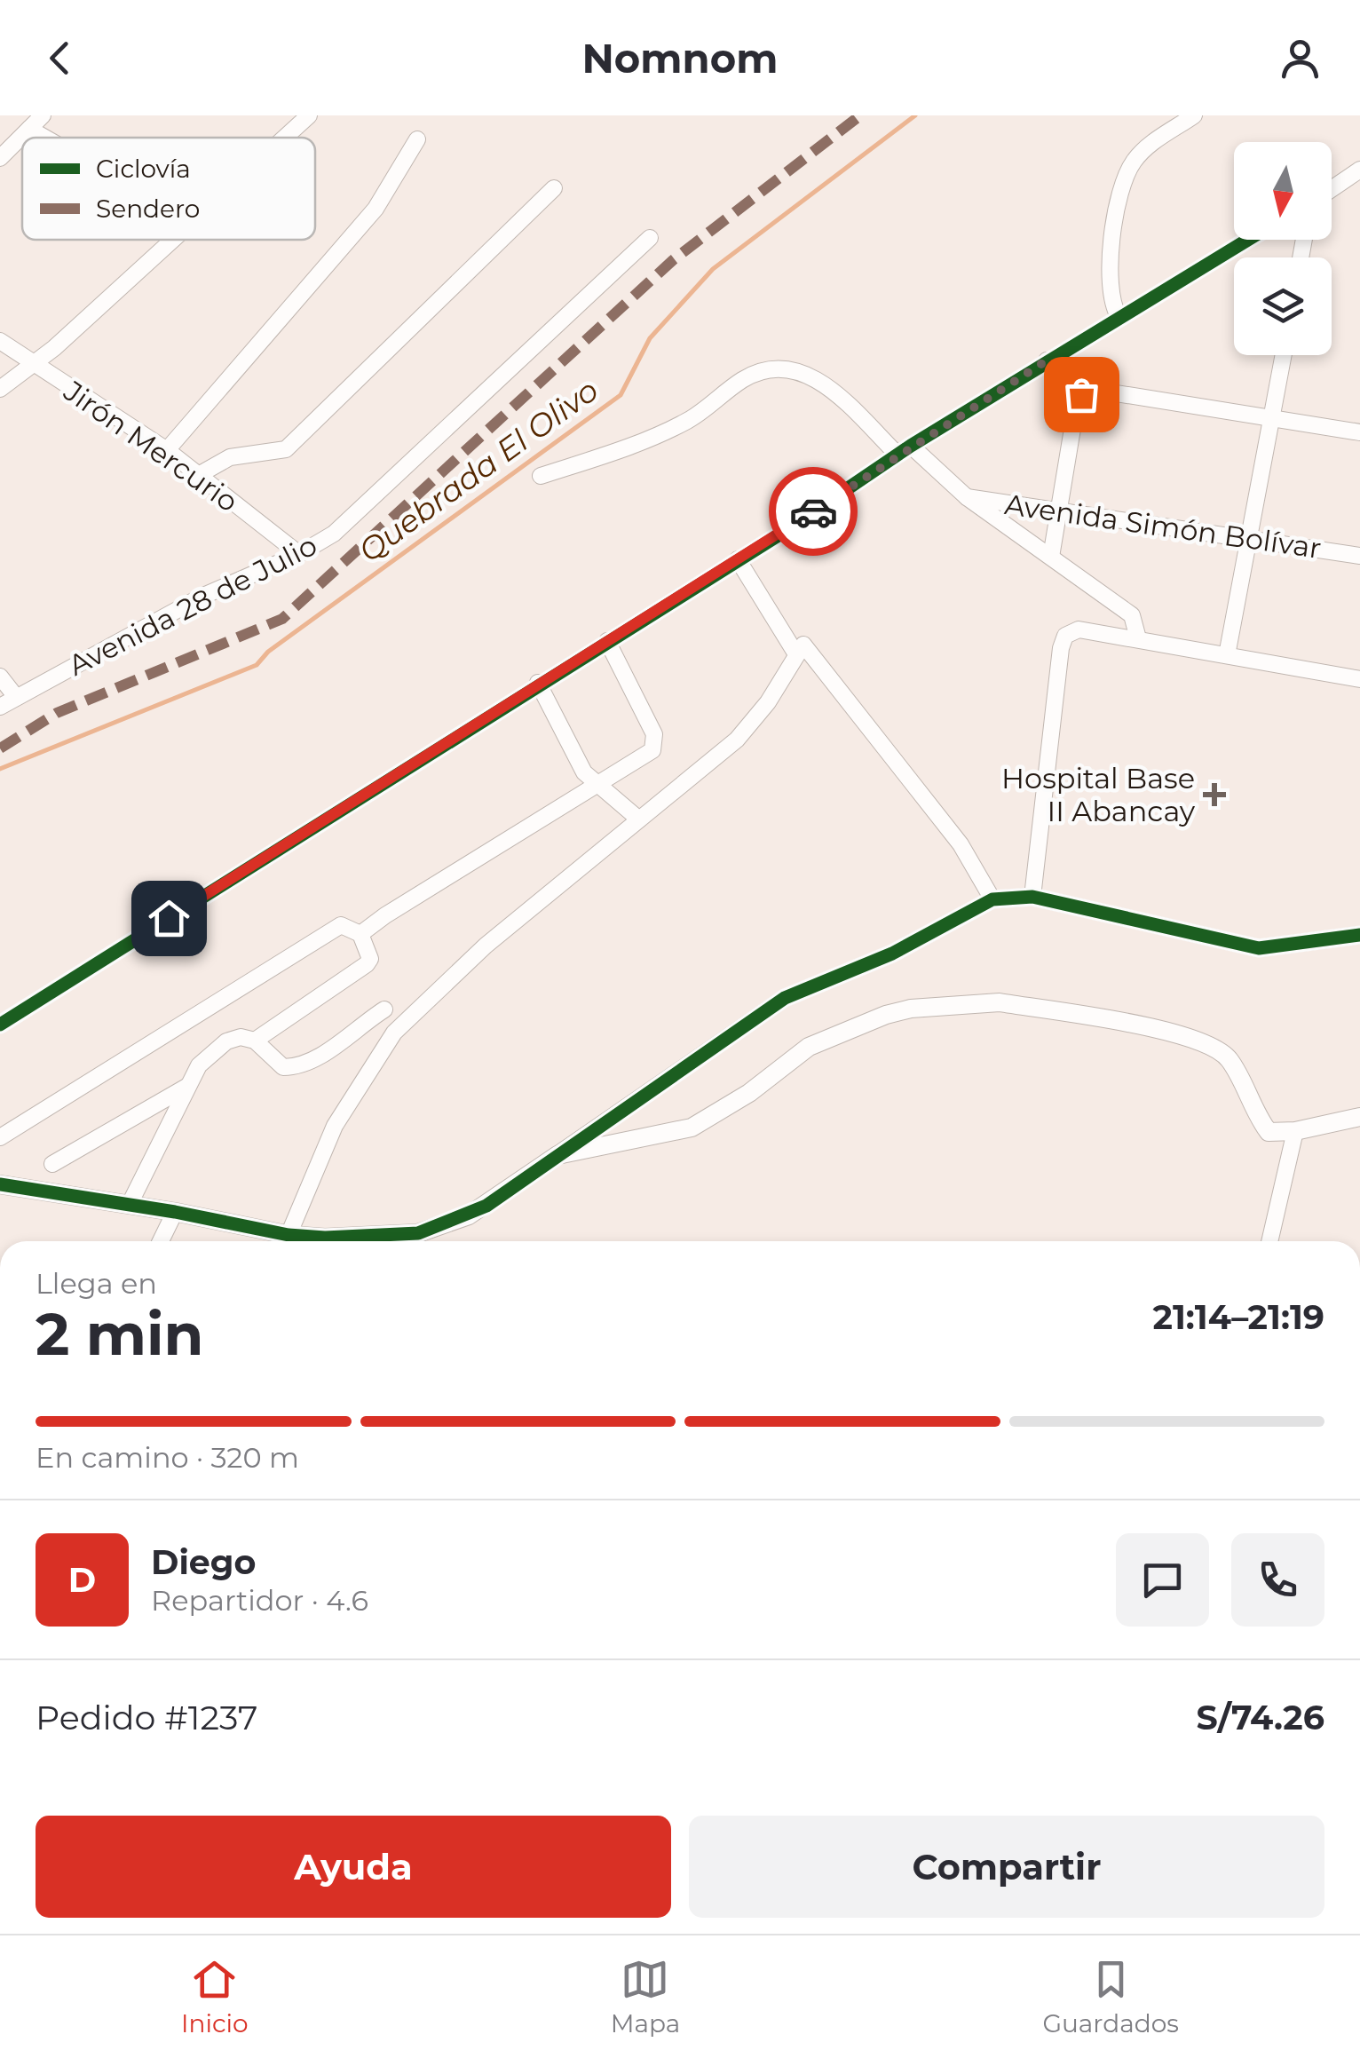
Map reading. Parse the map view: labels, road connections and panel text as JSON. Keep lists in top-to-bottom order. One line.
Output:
{"streets":{"street":["Jirón Mercurio","Avenida Simón Bolívar","Avenida 28 de Julio"]},"crossings":[["Jirón Mercurio","Avenida 28 de Julio"]],"water":["Quebrada El Olivo"],"places":{"health":["Hospital Base II Abancay"]},"legend":["Ciclovía","Sendero"],"north":"bottom","page":{"header":"Nomnom","heading":["2 min","Llega en","21:14–21:19"],"panel":["Diego","Repartidor · 4.6","Pedido #1237","S/74.26"],"bar":"En camino · 320 m","round":"D","buttons":["Ayuda","Compartir"],"tabs":["Inicio","Mapa","Guardados"]}}
